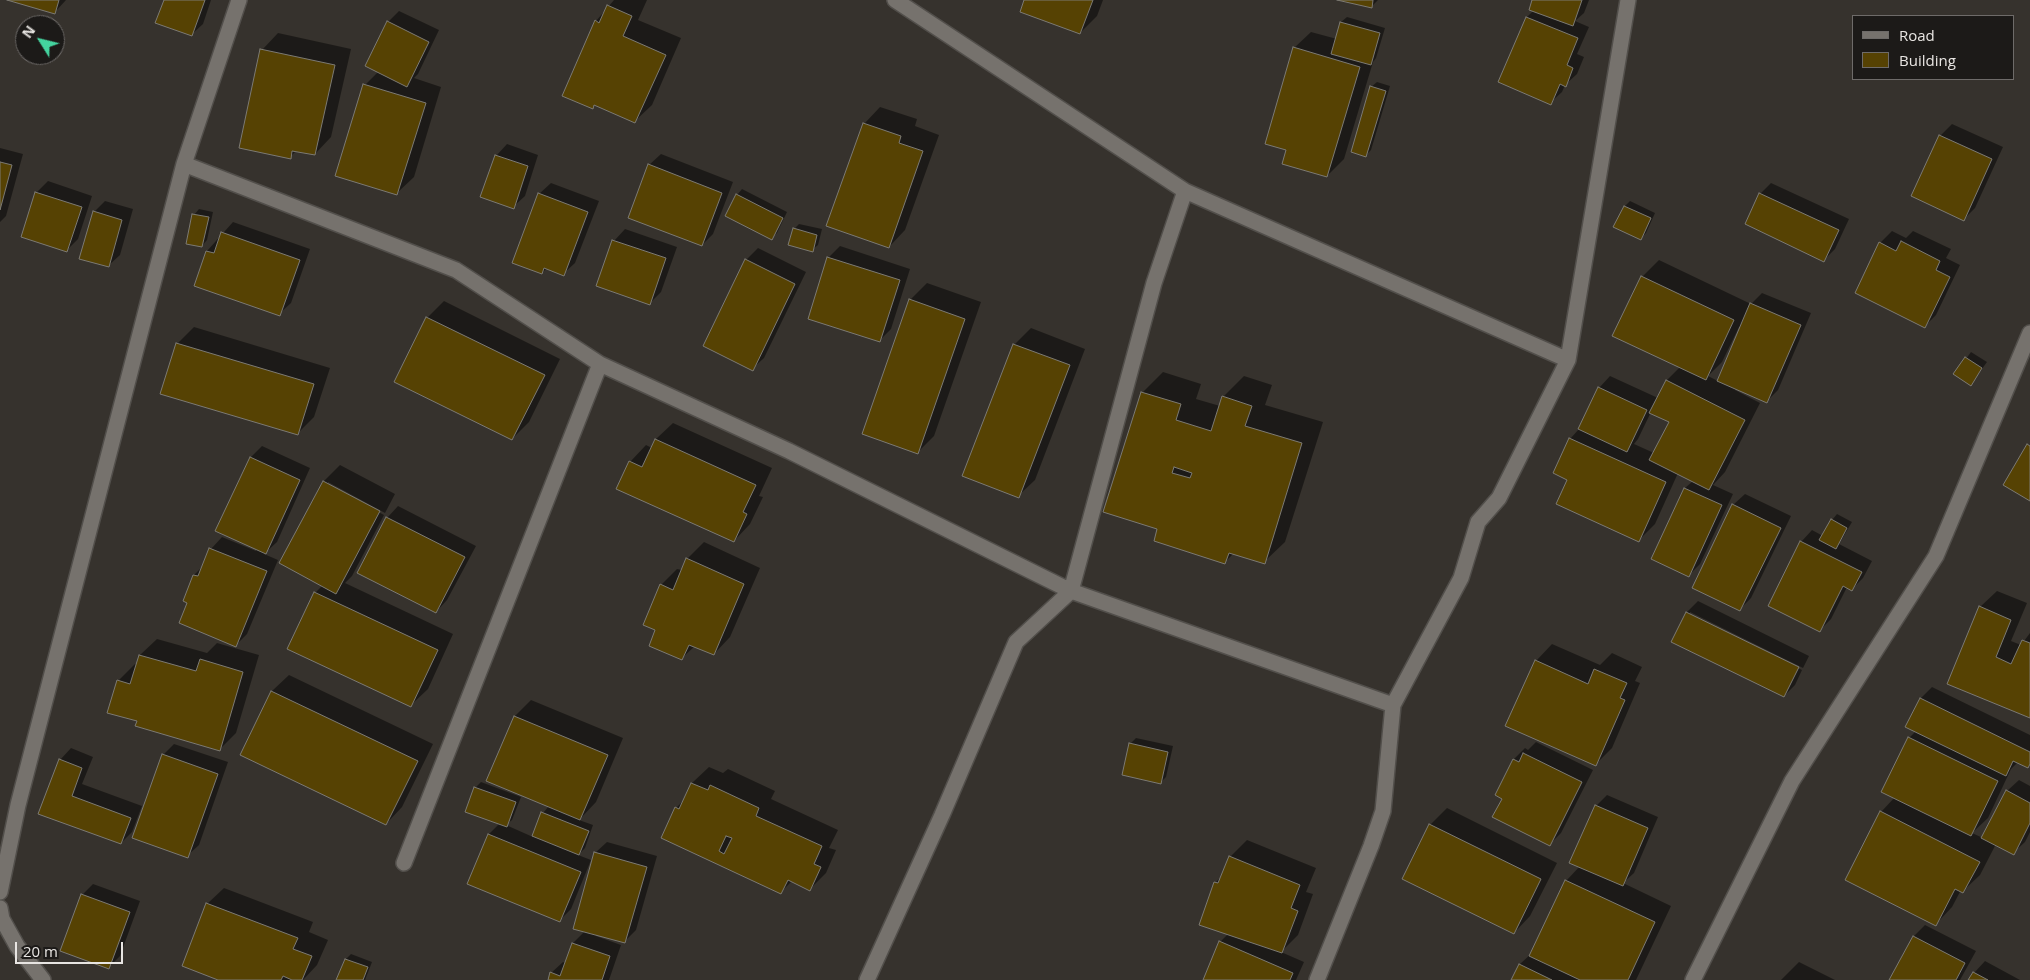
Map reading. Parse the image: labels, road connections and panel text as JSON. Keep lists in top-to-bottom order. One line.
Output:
{"legend":["Road","Building"],"scale_bar":"20 m","north":"top left"}
